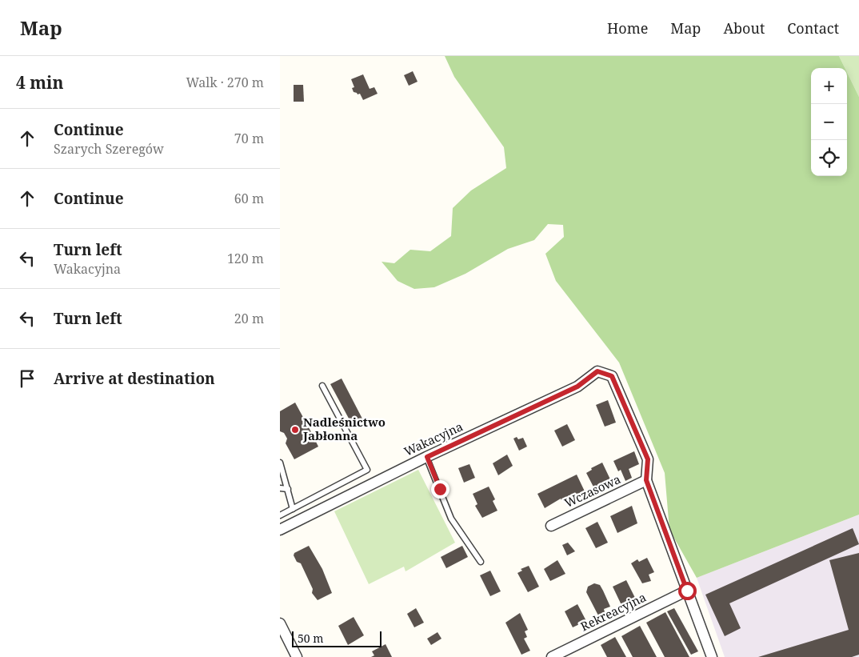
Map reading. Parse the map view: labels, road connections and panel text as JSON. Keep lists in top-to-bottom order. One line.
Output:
{"streets":{"street":["Wakacyjna","Wczasowa","Rekreacyjna"]},"crossings":[["Wakacyjna","Wczasowa"]],"places":["Nadleśnictwo Jabłonna"],"scale_bar":"50 m","page":{"header":"Map","nav":["Home","Map","About","Contact"],"heading":["4 min","Walk · 270 m"],"map_buttons":["+","−"],"list":[["Continue","Szarych Szeregów","70 m"],["Continue","60 m"],["Turn left","Wakacyjna","120 m"],["Turn left","20 m"],"Arrive at destination"],"scale":"50 m"}}
